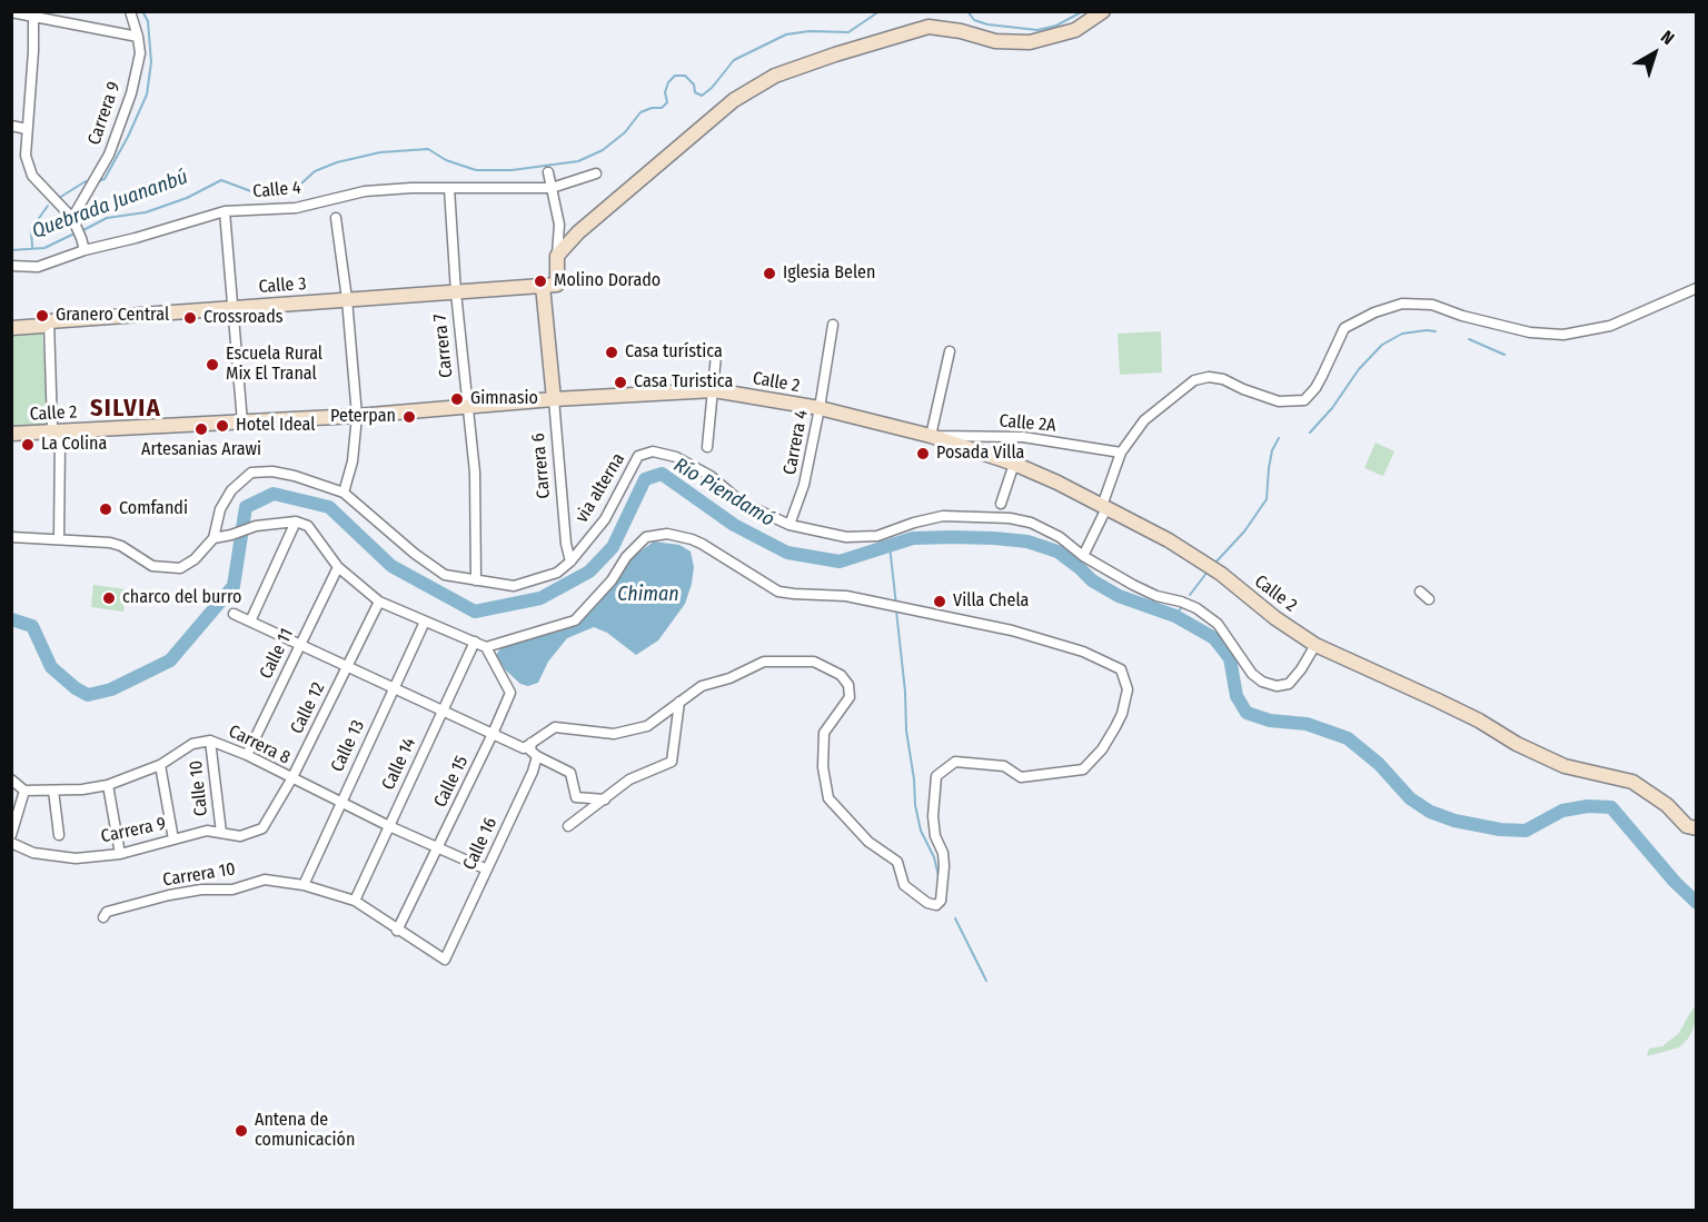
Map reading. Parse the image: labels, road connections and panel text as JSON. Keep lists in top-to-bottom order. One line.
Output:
{"streets":{"main road":["Calle 3","Calle 2","Carrera 6"],"street":["Carrera 9","Calle 4","Carrera 7","Calle 2A","Carrera 4","via alterna","Calle 11","Calle 12","Carrera 8","Calle 13","Calle 14","Calle 15","Calle 10","Calle 16","Carrera 10"]},"crossings":[["Carrera 9","Calle 12"],["Carrera 9","Calle 10"],["Calle 4","Carrera 7"],["Calle 3","Carrera 7"],["Calle 3","Carrera 6"],["Carrera 7","Calle 2"],["Carrera 7","via alterna"],["Calle 2","Calle 2A"],["Calle 2","Carrera 4"],["Calle 2","Carrera 6"],["Calle 2","via alterna"],["Carrera 4","via alterna"],["Carrera 6","via alterna"],["Calle 11","Carrera 8"],["Calle 12","Carrera 8"],["Carrera 8","Calle 13"],["Carrera 8","Calle 14"],["Carrera 8","Calle 15"],["Carrera 8","Calle 10"],["Carrera 8","Calle 16"],["Calle 13","Carrera 10"],["Calle 14","Carrera 10"],["Calle 15","Carrera 10"],["Calle 16","Carrera 10"]],"districts":["SILVIA"],"water":["Quebrada Juananbú","Río Piendamó","Chiman"],"places":["Iglesia Belen","Molino Dorado","Granero Central","Crossroads","Casa turística","Escuela Rural Mix El Tranal","Casa Turistica","Gimnasio","Peterpan","Hotel Ideal","Artesanias Arawi","La Colina","Posada Villa","Comfandi","charco del burro","Villa Chela","Antena de comunicación"],"north":"top right"}
